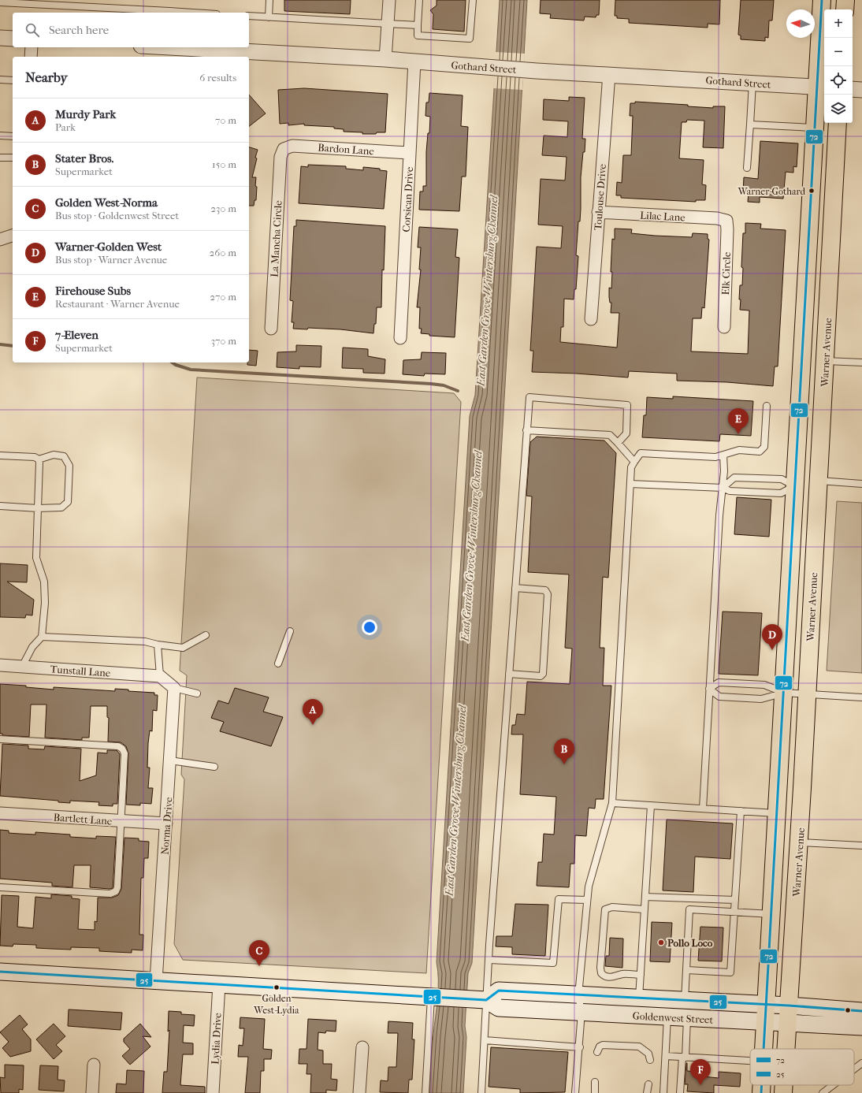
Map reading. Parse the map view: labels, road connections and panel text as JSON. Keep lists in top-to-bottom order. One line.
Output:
{"streets":{"main road":["Warner Avenue","Goldenwest Street"],"street":["Gothard Street","Bardon Lane","Toulouse Drive","Corsican Drive","Lilac Lane","La Mancha Circle","Elk Circle","Tunstall Lane","Bartlett Lane","Norma Drive","Lydia Drive"]},"crossings":[["Gothard Street","Toulouse Drive"],["Gothard Street","Corsican Drive"],["Bardon Lane","Corsican Drive"],["Bardon Lane","La Mancha Circle"],["Toulouse Drive","Lilac Lane"],["Lilac Lane","Elk Circle"],["Warner Avenue","Goldenwest Street"],["Bartlett Lane","Norma Drive"],["Norma Drive","Goldenwest Street"],["Goldenwest Street","Lydia Drive"]],"water":["East Garden Grove-Wintersburg Channel"],"places":["Warner-Gothard","Pollo Loco","Golden West-Lydia"],"lines":["transit line 72","transit line 25"],"legend":["72","25"],"north":"left","page":{"map_buttons":["+","−"],"search":"Search here","heading":["Nearby","6 results"],"list":[{"mark":"A","name":"Murdy Park","note":"Park","value":"70 m"},{"mark":"B","name":"Stater Bros.","note":"Supermarket","value":"150 m"},{"mark":"C","name":"Golden West-Norma","note":"Bus stop · Goldenwest Street","value":"230 m"},{"mark":"D","name":"Warner-Golden West","note":"Bus stop · Warner Avenue","value":"260 m"},{"mark":"E","name":"Firehouse Subs","note":"Restaurant · Warner Avenue","value":"270 m"},{"mark":"F","name":"7-Eleven","note":"Supermarket","value":"370 m"}],"pins":["E","D","A","B","C","F"]}}
